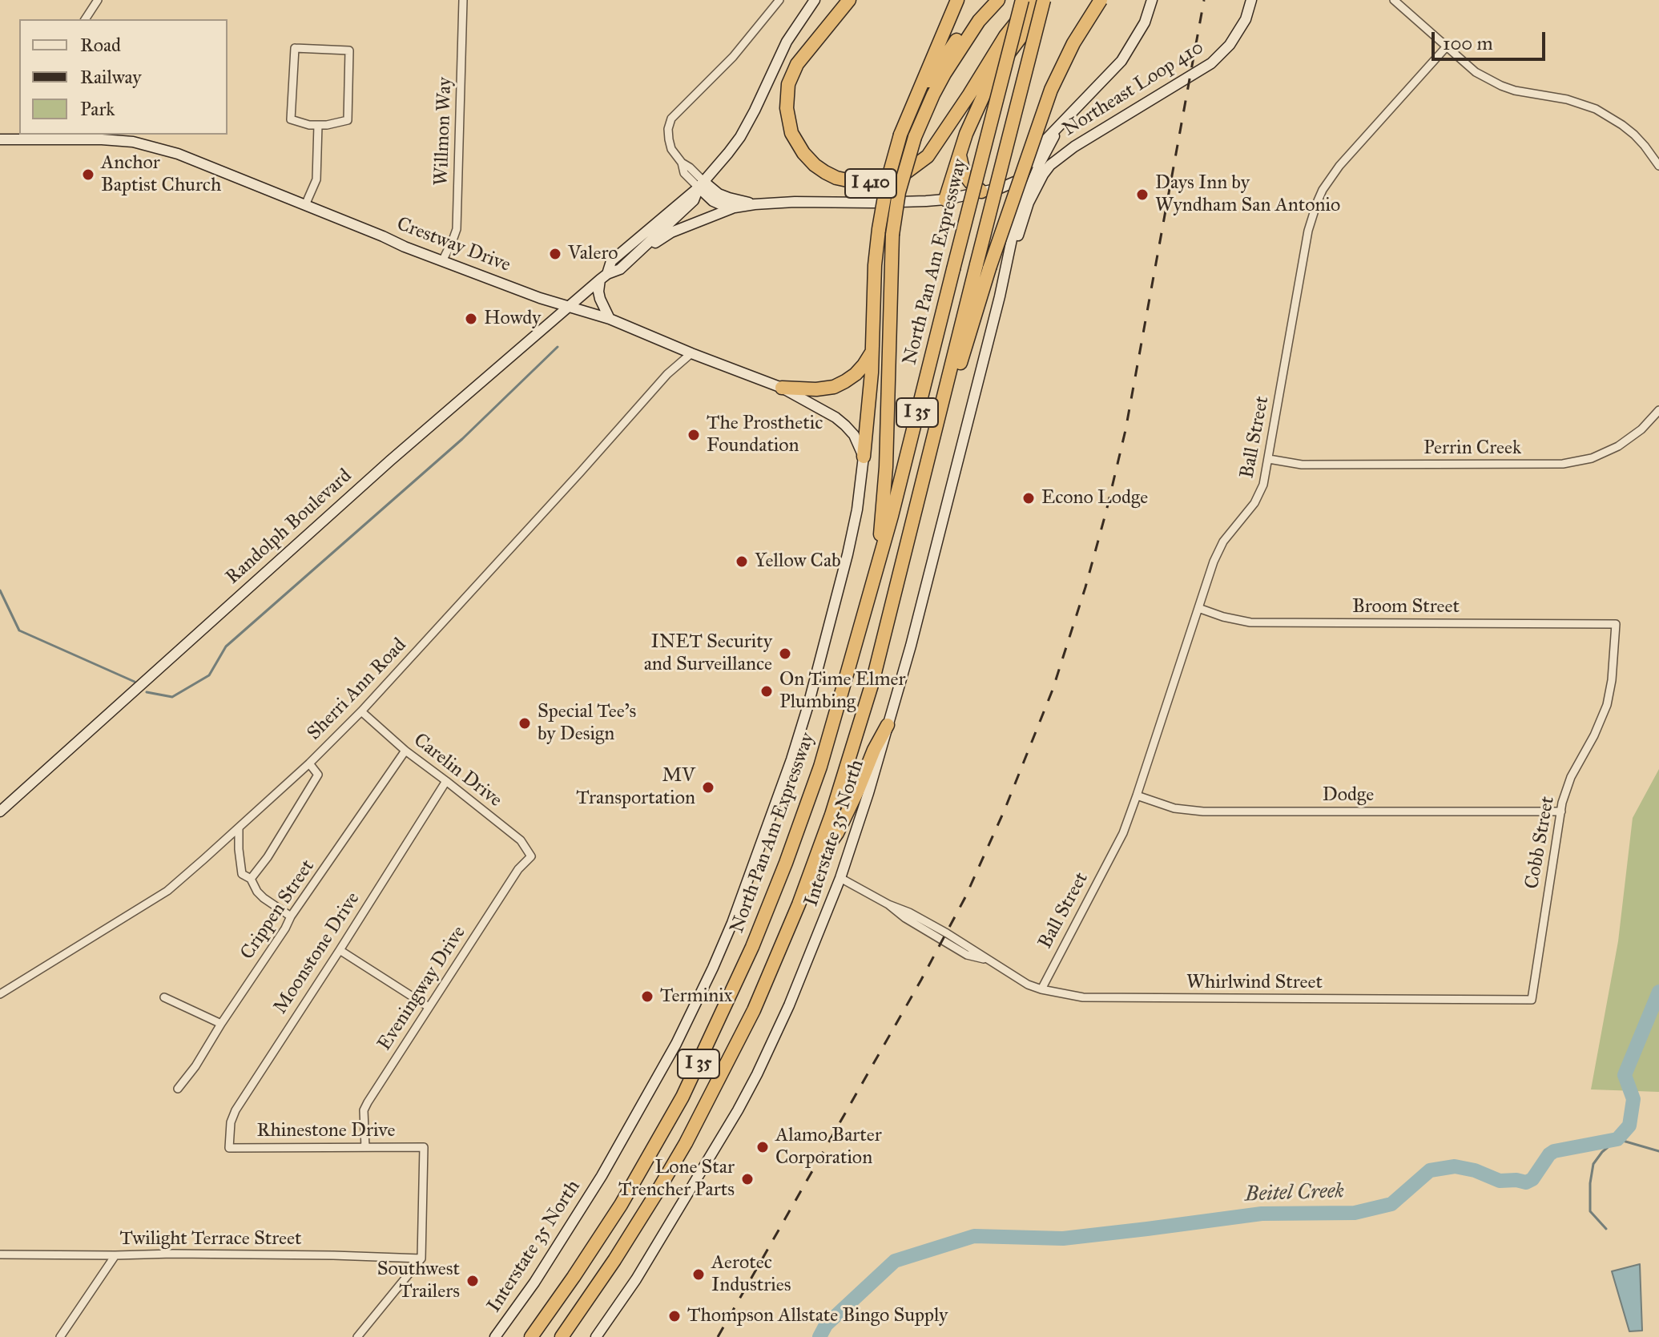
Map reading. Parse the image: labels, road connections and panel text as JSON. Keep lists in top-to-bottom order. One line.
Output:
{"streets":{"highway":["I 410","North Pan Am Expressway","I 35"],"main road":["Northeast Loop 410","Crestway Drive","Randolph Boulevard","Interstate 35 North"],"street":["Willmon Way","Ball Street","Perrin Creek","Broom Street","Sherri Ann Road","Carelin Drive","Dodge","Cobb Street","Crippen Street","Moonstone Drive","Whirlwind Street","Eveningway Drive","Rhinestone Drive","Twilight Terrace Street"]},"crossings":[["Northeast Loop 410","Interstate 35 North"],["Willmon Way","Crestway Drive"],["Crestway Drive","Randolph Boulevard"],["Crestway Drive","Sherri Ann Road"],["Crestway Drive","Interstate 35 North"],["Ball Street","Perrin Creek"],["Ball Street","Broom Street"],["Ball Street","Dodge"],["Ball Street","Whirlwind Street"],["Broom Street","Cobb Street"],["Sherri Ann Road","Carelin Drive"],["Carelin Drive","Crippen Street"],["Carelin Drive","Moonstone Drive"],["Carelin Drive","Eveningway Drive"],["Dodge","Cobb Street"],["Interstate 35 North","Whirlwind Street"],["Cobb Street","Whirlwind Street"],["Moonstone Drive","Rhinestone Drive"],["Eveningway Drive","Rhinestone Drive"],["Rhinestone Drive","Twilight Terrace Street"]],"water":["Beitel Creek"],"places":["Anchor Baptist Church","Days Inn by Wyndham San Antonio","Valero","Howdy","The Prosthetic Foundation","Econo Lodge","Yellow Cab","INET Security and Surveillance","On Time Elmer Plumbing","Special Tee's by Design","MV Transportation","Terminix","Alamo Barter Corporation","Lone Star Trencher Parts","Aerotec Industries","Southwest Trailers","Thompson Allstate Bingo Supply"],"legend":["Road","Railway","Park"],"scale_bar":"100 m"}
